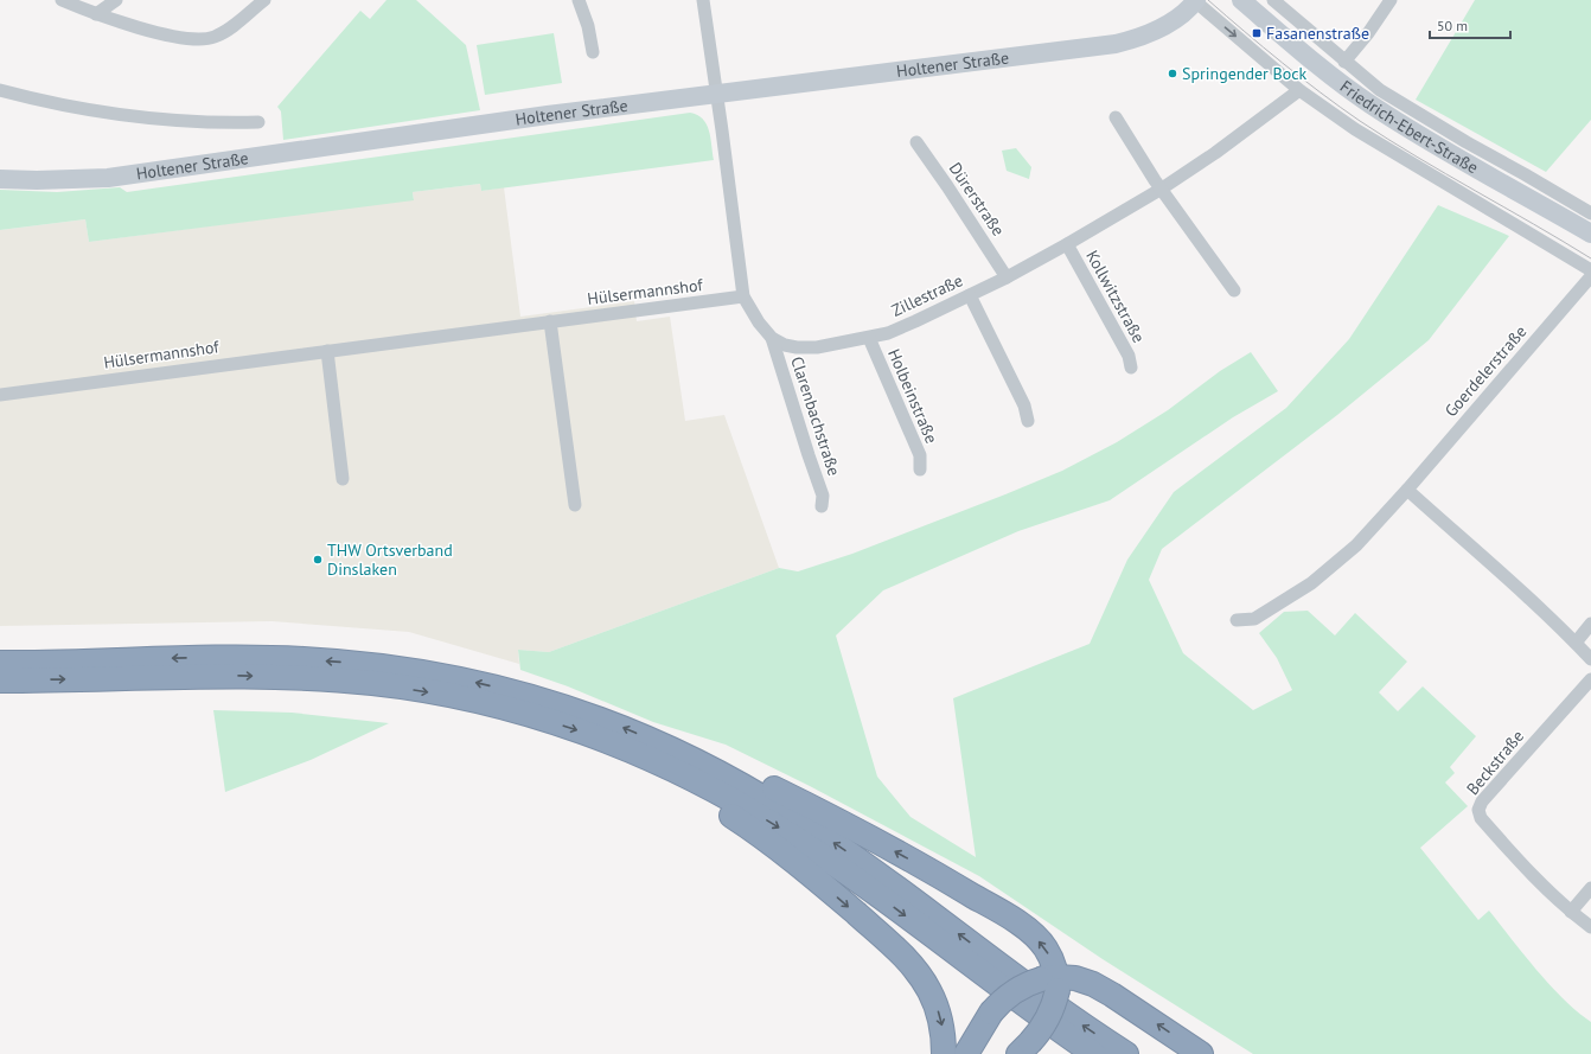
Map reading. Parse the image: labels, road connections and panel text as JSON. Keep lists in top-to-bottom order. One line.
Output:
{"streets":{"street":["Holtener Straße","Friedrich-Ebert-Straße","Dürerstraße","Hülsermannshof","Zillestraße","Kollwitzstraße","Goerdelerstraße","Holbeinstraße","Clarenbachstraße","Beckstraße"]},"crossings":[["Dürerstraße","Zillestraße"],["Zillestraße","Kollwitzstraße"],["Zillestraße","Holbeinstraße"],["Zillestraße","Clarenbachstraße"]],"places":{"transit":["Fasanenstraße"],"other":["Springender Bock","THW Ortsverband Dinslaken"]},"scale_bar":"50 m"}
